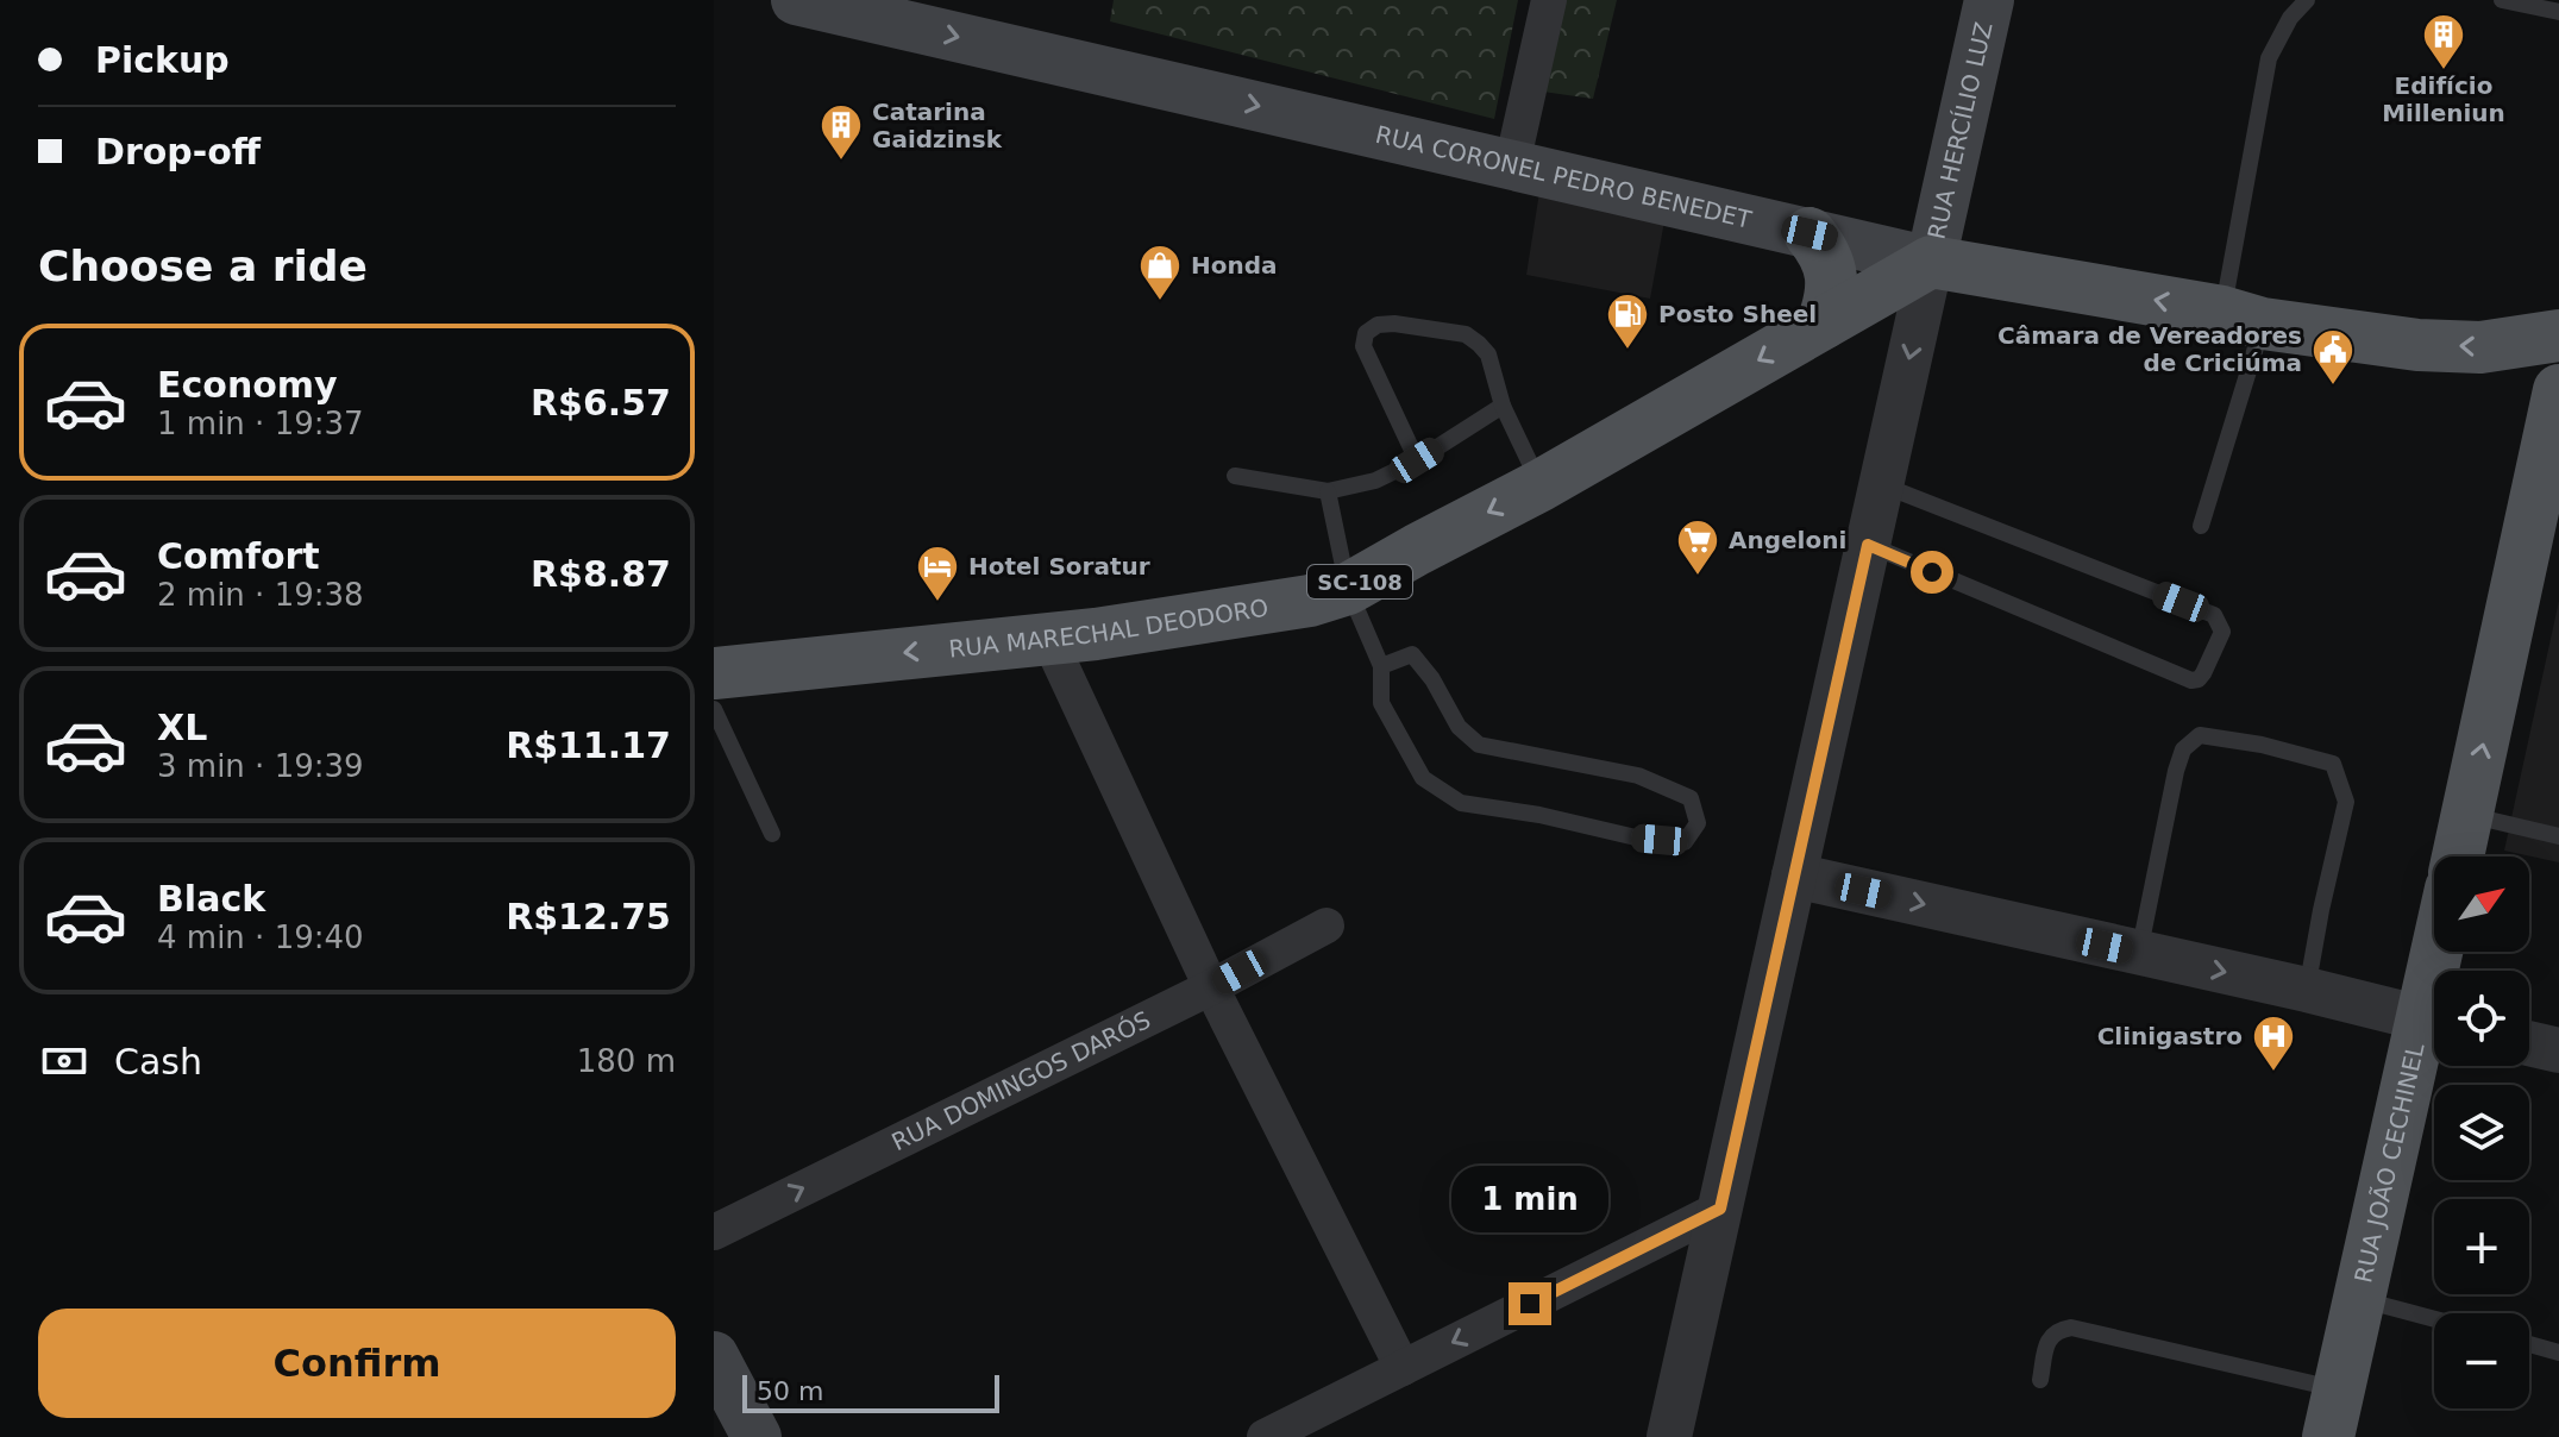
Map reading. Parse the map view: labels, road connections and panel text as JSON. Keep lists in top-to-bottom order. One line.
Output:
{"streets":{"main road":["RUA HERCÍLIO LUZ","RUA CORONEL PEDRO BENEDET","SC-108","RUA MARECHAL DEODORO","RUA JOÃO CECHINEL"],"street":["RUA DOMINGOS DARÓS"]},"crossings":[["RUA HERCÍLIO LUZ","RUA CORONEL PEDRO BENEDET"],["RUA HERCÍLIO LUZ","RUA MARECHAL DEODORO"],["RUA CORONEL PEDRO BENEDET","RUA MARECHAL DEODORO"]],"one_way":["RUA MARECHAL DEODORO","RUA DOMINGOS DARÓS"],"places":{"building":["Edifício Milleniun","Catarina Gaidzinsk"],"shop":["Honda"],"fuel station":["Posto Sheel"],"public building":["Câmara de Vereadores de Criciúma"],"supermarket":["Angeloni"],"hotel":["Hotel Soratur"],"hospital":["Clinigastro"]},"scale_bar":"50 m","north":"top right","page":{"banner":["Pickup","Drop-off"],"heading":"Choose a ride","list":[{"name":"Economy","note":"1 min · 19:37","value":"R$6.57"},{"name":"Comfort","note":"2 min · 19:38","value":"R$8.87"},{"name":"XL","note":"3 min · 19:39","value":"R$11.17"},{"name":"Black","note":"4 min · 19:40","value":"R$12.75"}],"map_buttons":["+","−"],"pay":["Cash","180 m"],"bubble":"1 min","buttons":"Confirm","scale":"50 m"}}
